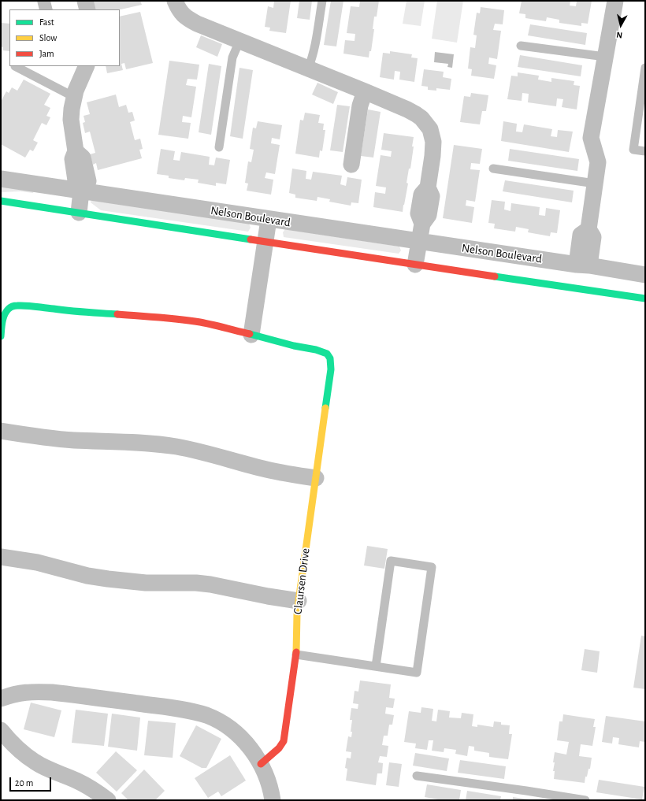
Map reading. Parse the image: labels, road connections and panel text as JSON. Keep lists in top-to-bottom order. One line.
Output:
{"streets":{"street":["Nelson Boulevard","Claursen Drive"]},"legend":["Fast","Slow","Jam"],"scale_bar":"20 m","north":"bottom"}
